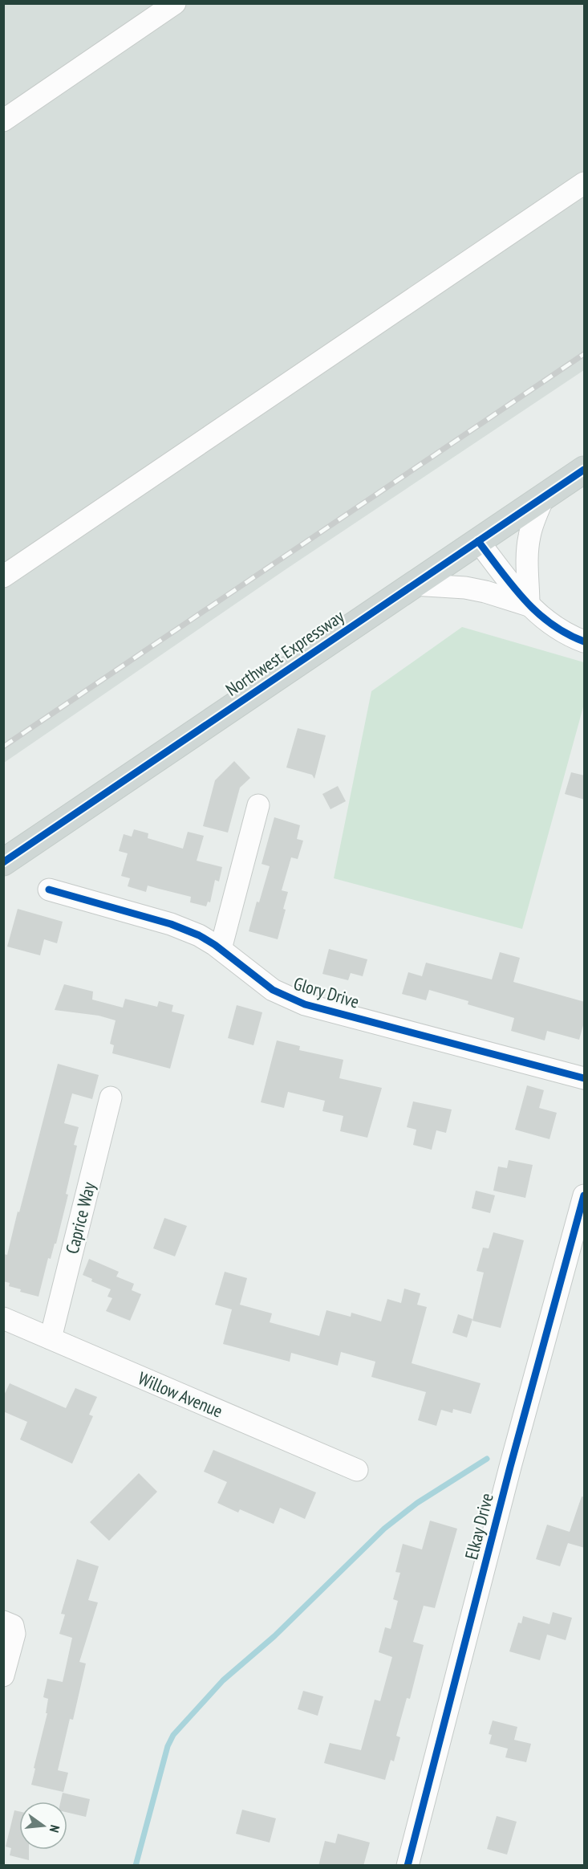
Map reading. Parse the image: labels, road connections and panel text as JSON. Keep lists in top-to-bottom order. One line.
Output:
{"streets":{"main road":["Northwest Expressway"],"street":["Glory Drive","Caprice Way","Willow Avenue","Elkay Drive"]},"crossings":[["Caprice Way","Willow Avenue"]],"north":"right"}
